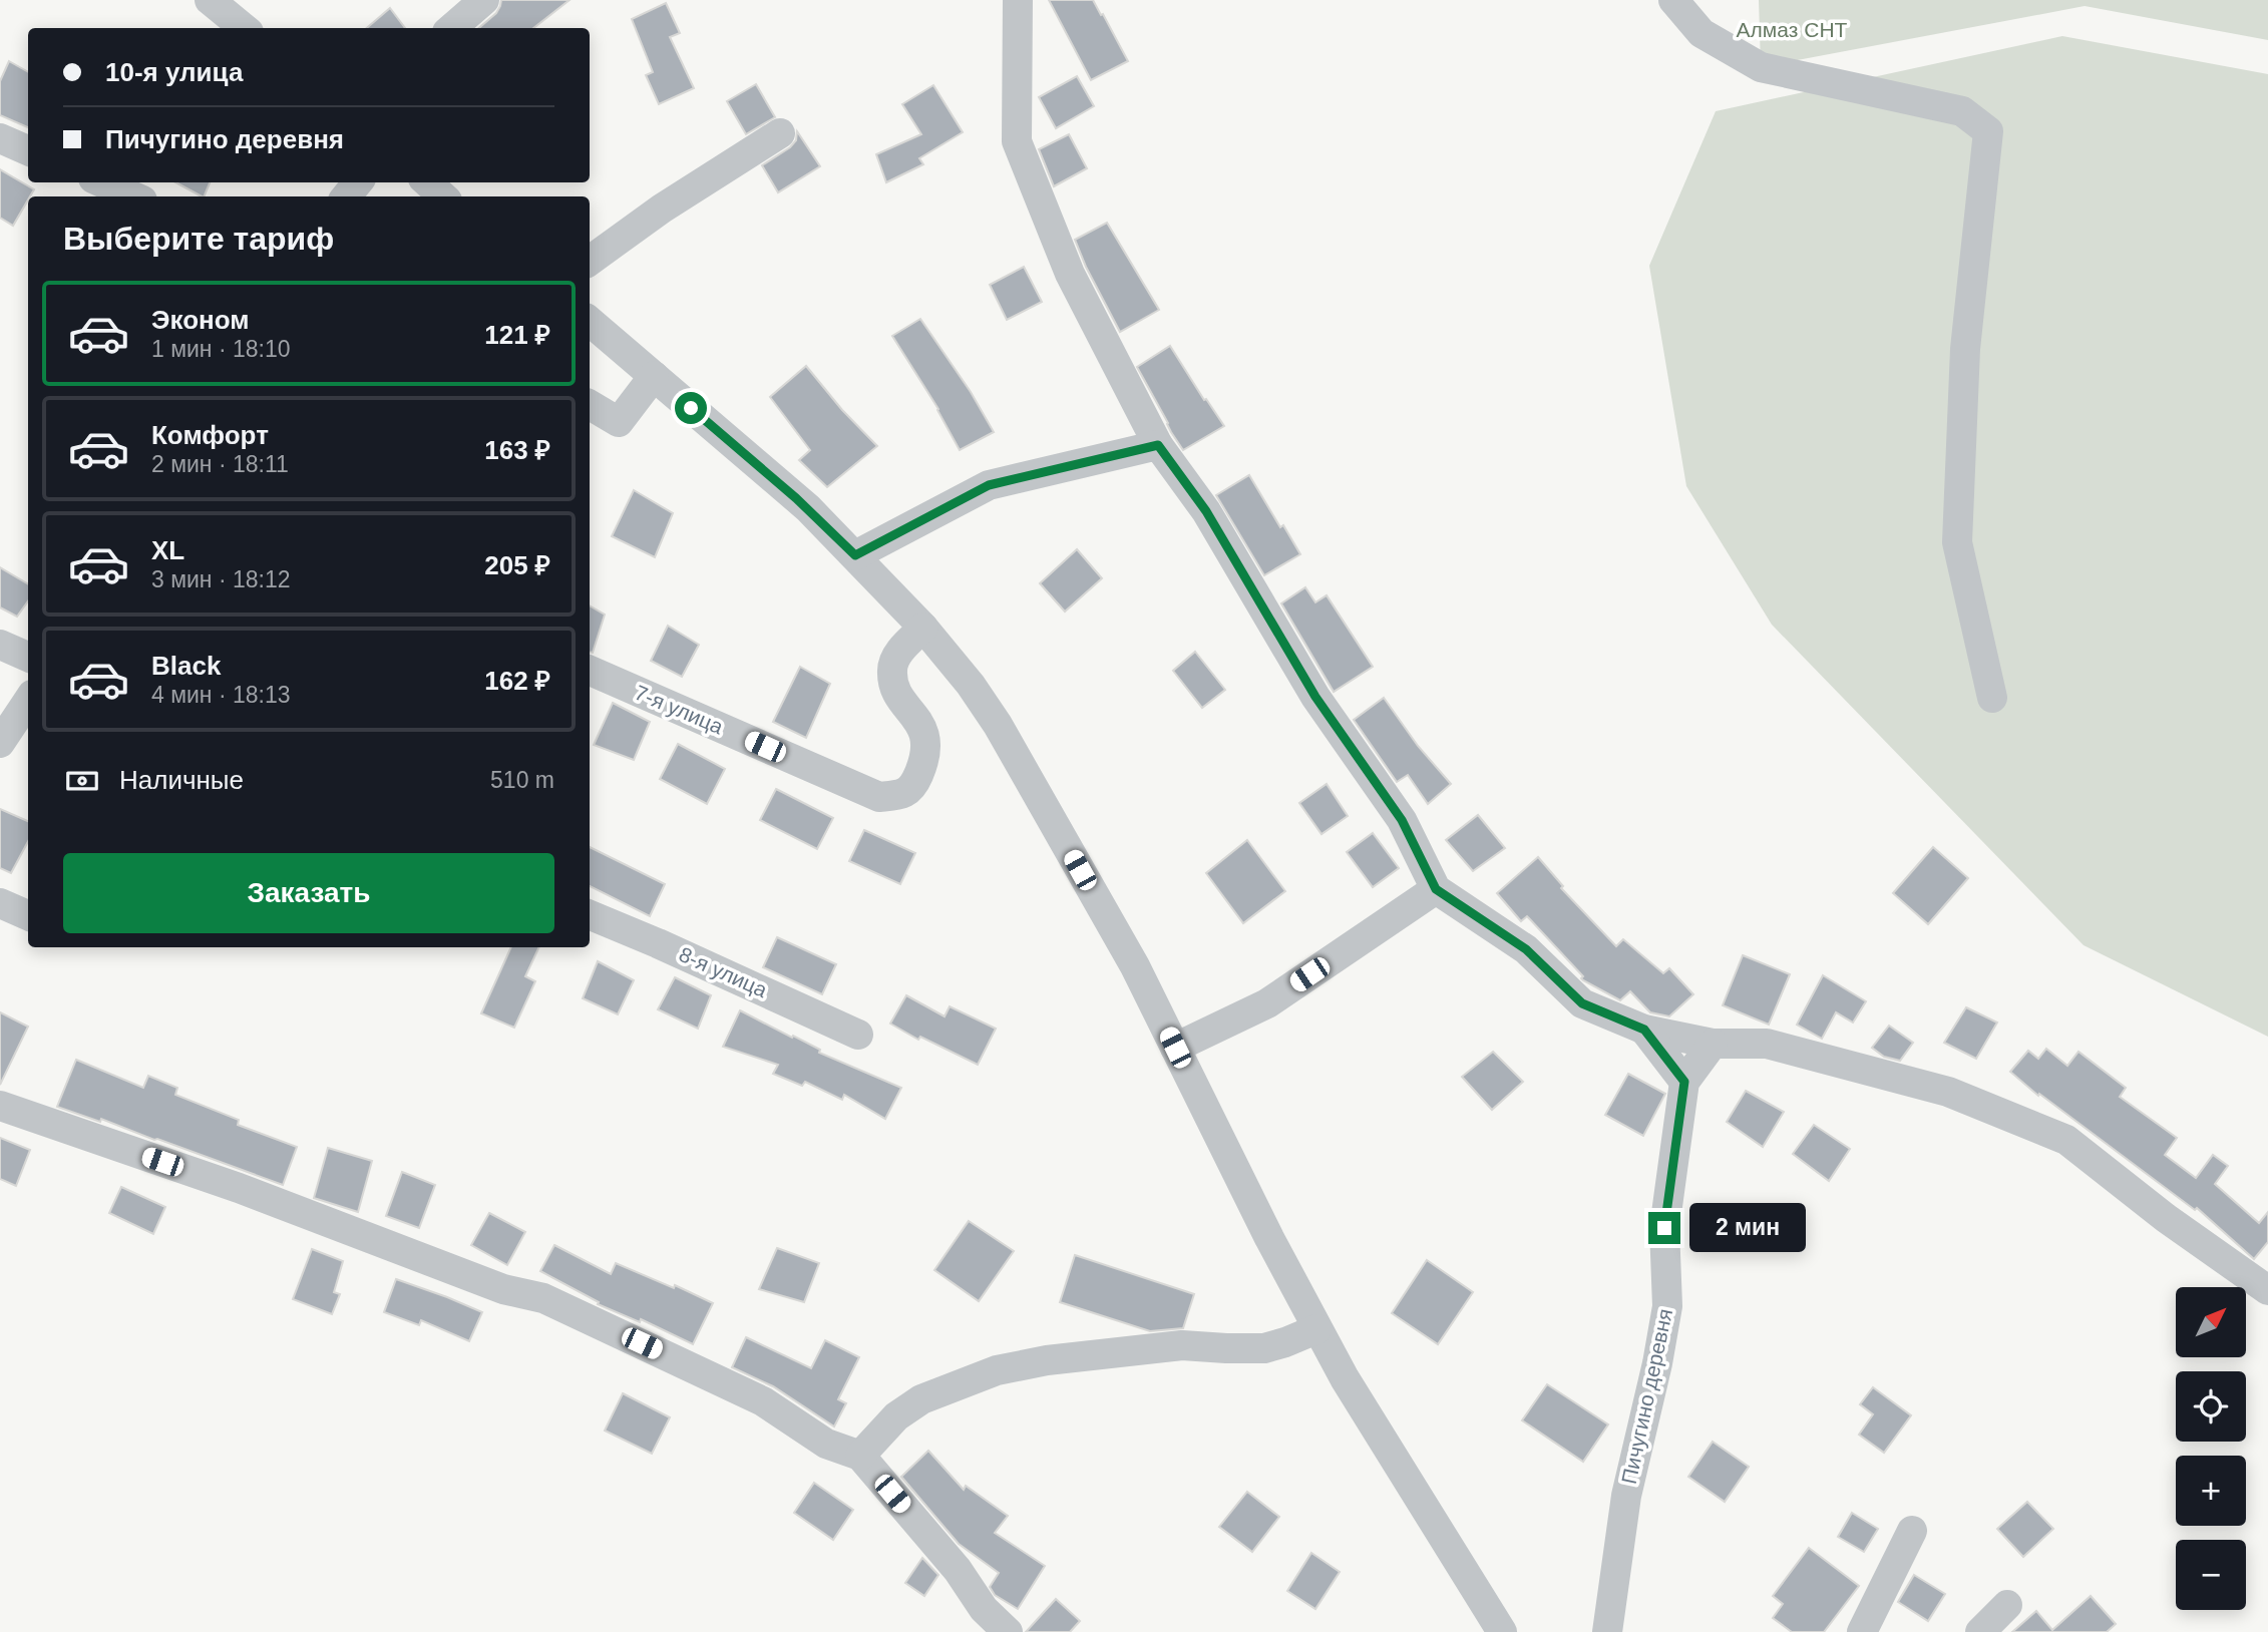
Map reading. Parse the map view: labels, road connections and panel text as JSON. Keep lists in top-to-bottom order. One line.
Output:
{"streets":{"street":["7-я улица","8-я улица","Пичугино деревня"]},"parks":["Алмаз СНТ"],"north":"top right","page":{"banner":["10-я улица","Пичугино деревня"],"heading":"Выберите тариф","list":[{"name":"Эконом","note":"1 мин · 18:10","value":"121 ₽"},{"name":"Комфорт","note":"2 мин · 18:11","value":"163 ₽"},{"name":"XL","note":"3 мин · 18:12","value":"205 ₽"},{"name":"Black","note":"4 мин · 18:13","value":"162 ₽"}],"pay":["Наличные","510 m"],"buttons":"Заказать","bubble":"2 мин","map_buttons":["+","−"]}}
